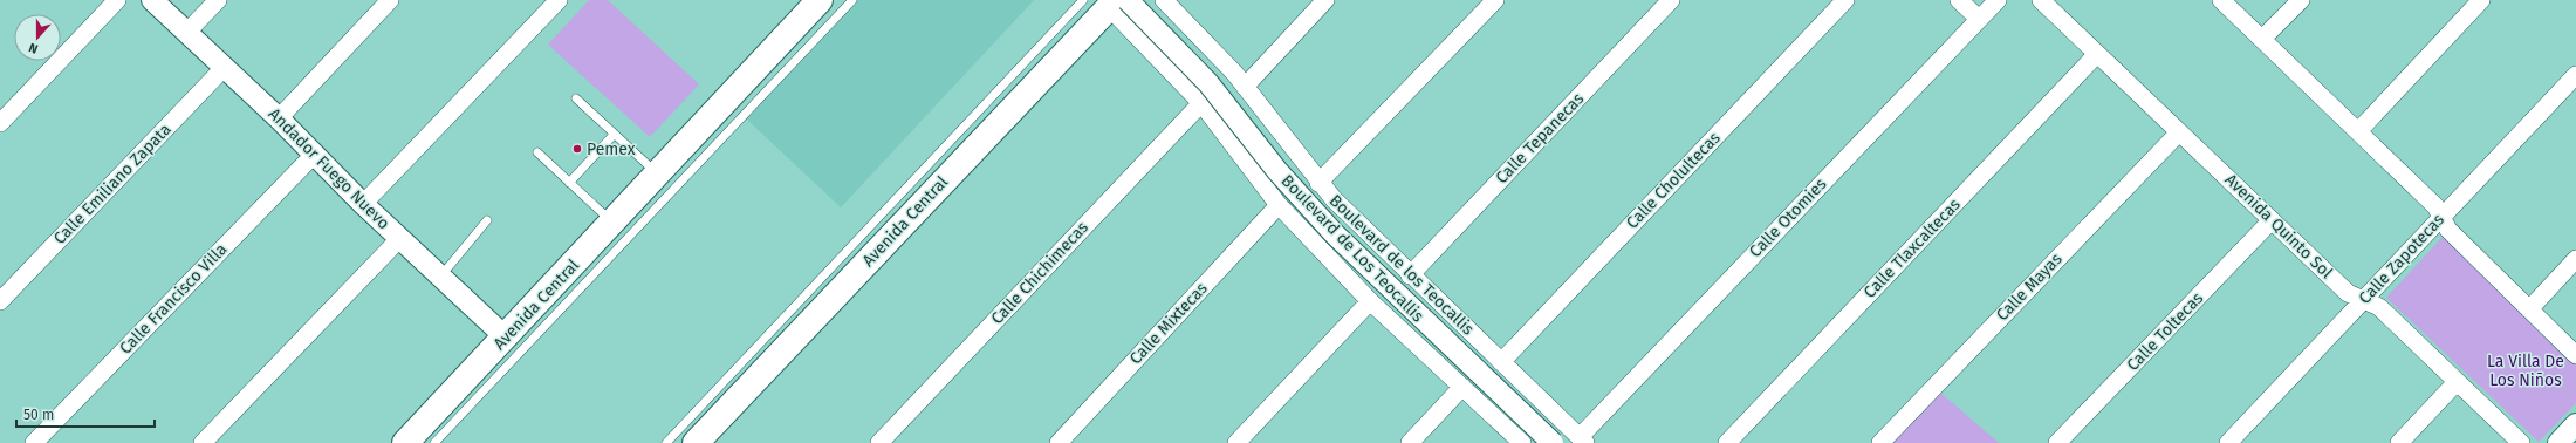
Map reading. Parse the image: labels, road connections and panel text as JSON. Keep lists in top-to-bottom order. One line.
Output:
{"streets":{"highway":["Avenida Central"],"street":["Calle Tepanecas","Andador Fuego Nuevo","Calle Cholultecas","Calle Emiliano Zapata","Calle Otomies","Avenida Quinto Sol","Boulevard de Los Teocallis","Calle Tlaxcaltecas","Calle Zapotecas","Boulevard de los Teocallis","Calle Chichimecas","Calle Mayas","Calle Francisco Villa","Calle Mixtecas","Calle Toltecas"]},"crossings":[["Calle Tepanecas","Boulevard de los Teocallis"],["Andador Fuego Nuevo","Calle Emiliano Zapata"],["Andador Fuego Nuevo","Avenida Central"],["Andador Fuego Nuevo","Calle Francisco Villa"],["Calle Cholultecas","Boulevard de los Teocallis"],["Calle Otomies","Boulevard de los Teocallis"],["Avenida Central","Boulevard de Los Teocallis"],["Avenida Central","Boulevard de los Teocallis"],["Avenida Quinto Sol","Calle Tlaxcaltecas"],["Avenida Quinto Sol","Calle Zapotecas"],["Avenida Quinto Sol","Calle Mayas"],["Avenida Quinto Sol","Calle Toltecas"],["Boulevard de Los Teocallis","Boulevard de los Teocallis"],["Boulevard de los Teocallis","Calle Chichimecas"],["Boulevard de los Teocallis","Calle Mixtecas"]],"parks":["La Villa De Los Niños"],"places":["Pemex"],"scale_bar":"50 m","north":"bottom"}
